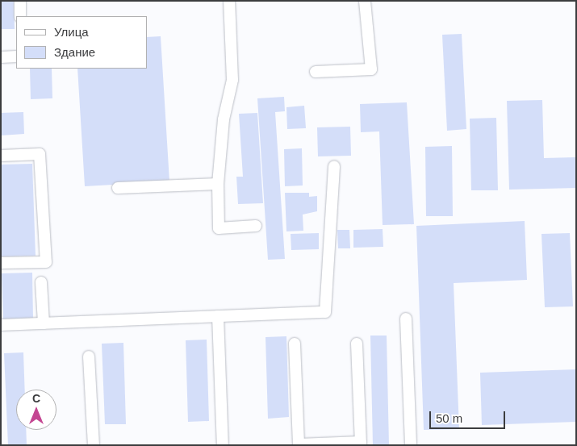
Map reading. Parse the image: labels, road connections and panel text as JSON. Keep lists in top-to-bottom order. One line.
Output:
{"legend":["Улица","Здание"],"scale_bar":"50 m","north":"top"}
